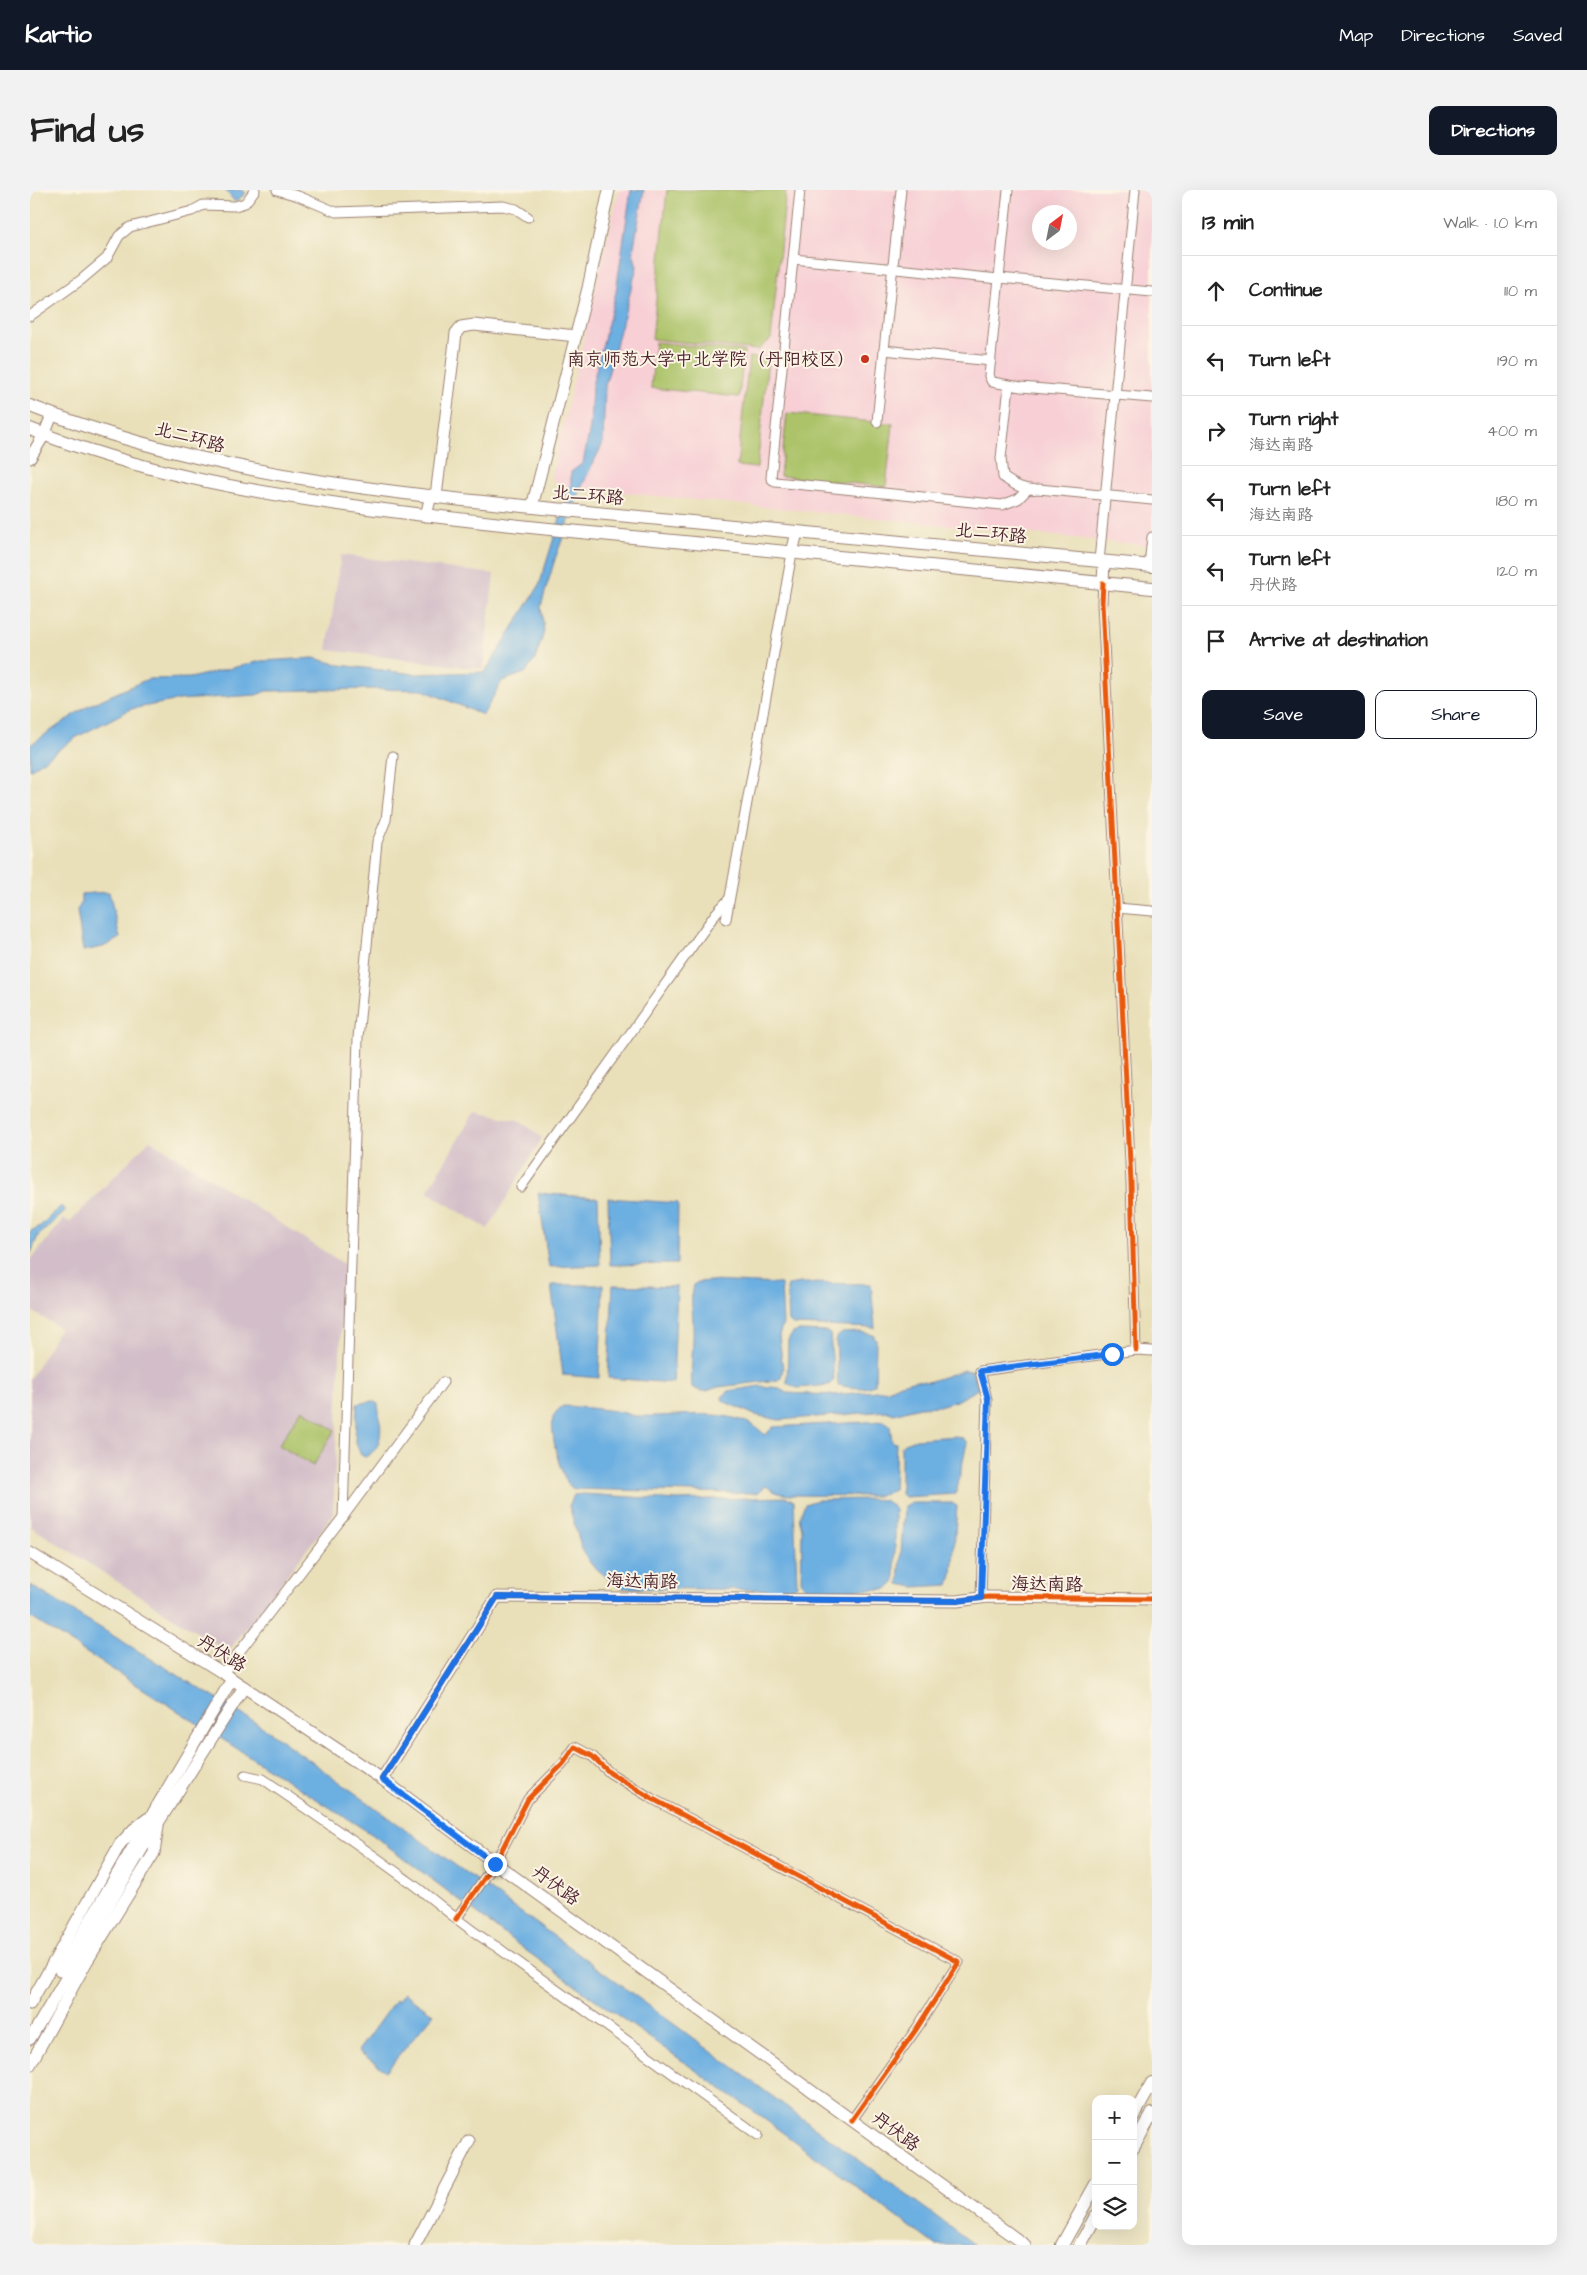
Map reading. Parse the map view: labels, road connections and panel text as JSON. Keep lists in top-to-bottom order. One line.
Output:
{"streets":{"main road":["北二环路"],"street":["海达南路","丹伏路"]},"crossings":[["海达南路","丹伏路"]],"places":["南京师范大学中北学院（丹阳校区）"],"north":"top right","page":{"header":"Kartio","nav":["Map","Directions","Saved"],"title":"Find us","buttons":["Directions",["Save","Share"]],"heading":["13 min","Walk · 1.0 km"],"list":[["Continue","110 m"],["Turn left","190 m"],["Turn right","海达南路","400 m"],["Turn left","海达南路","180 m"],["Turn left","丹伏路","120 m"],"Arrive at destination"],"map_buttons":["+","−"]}}
